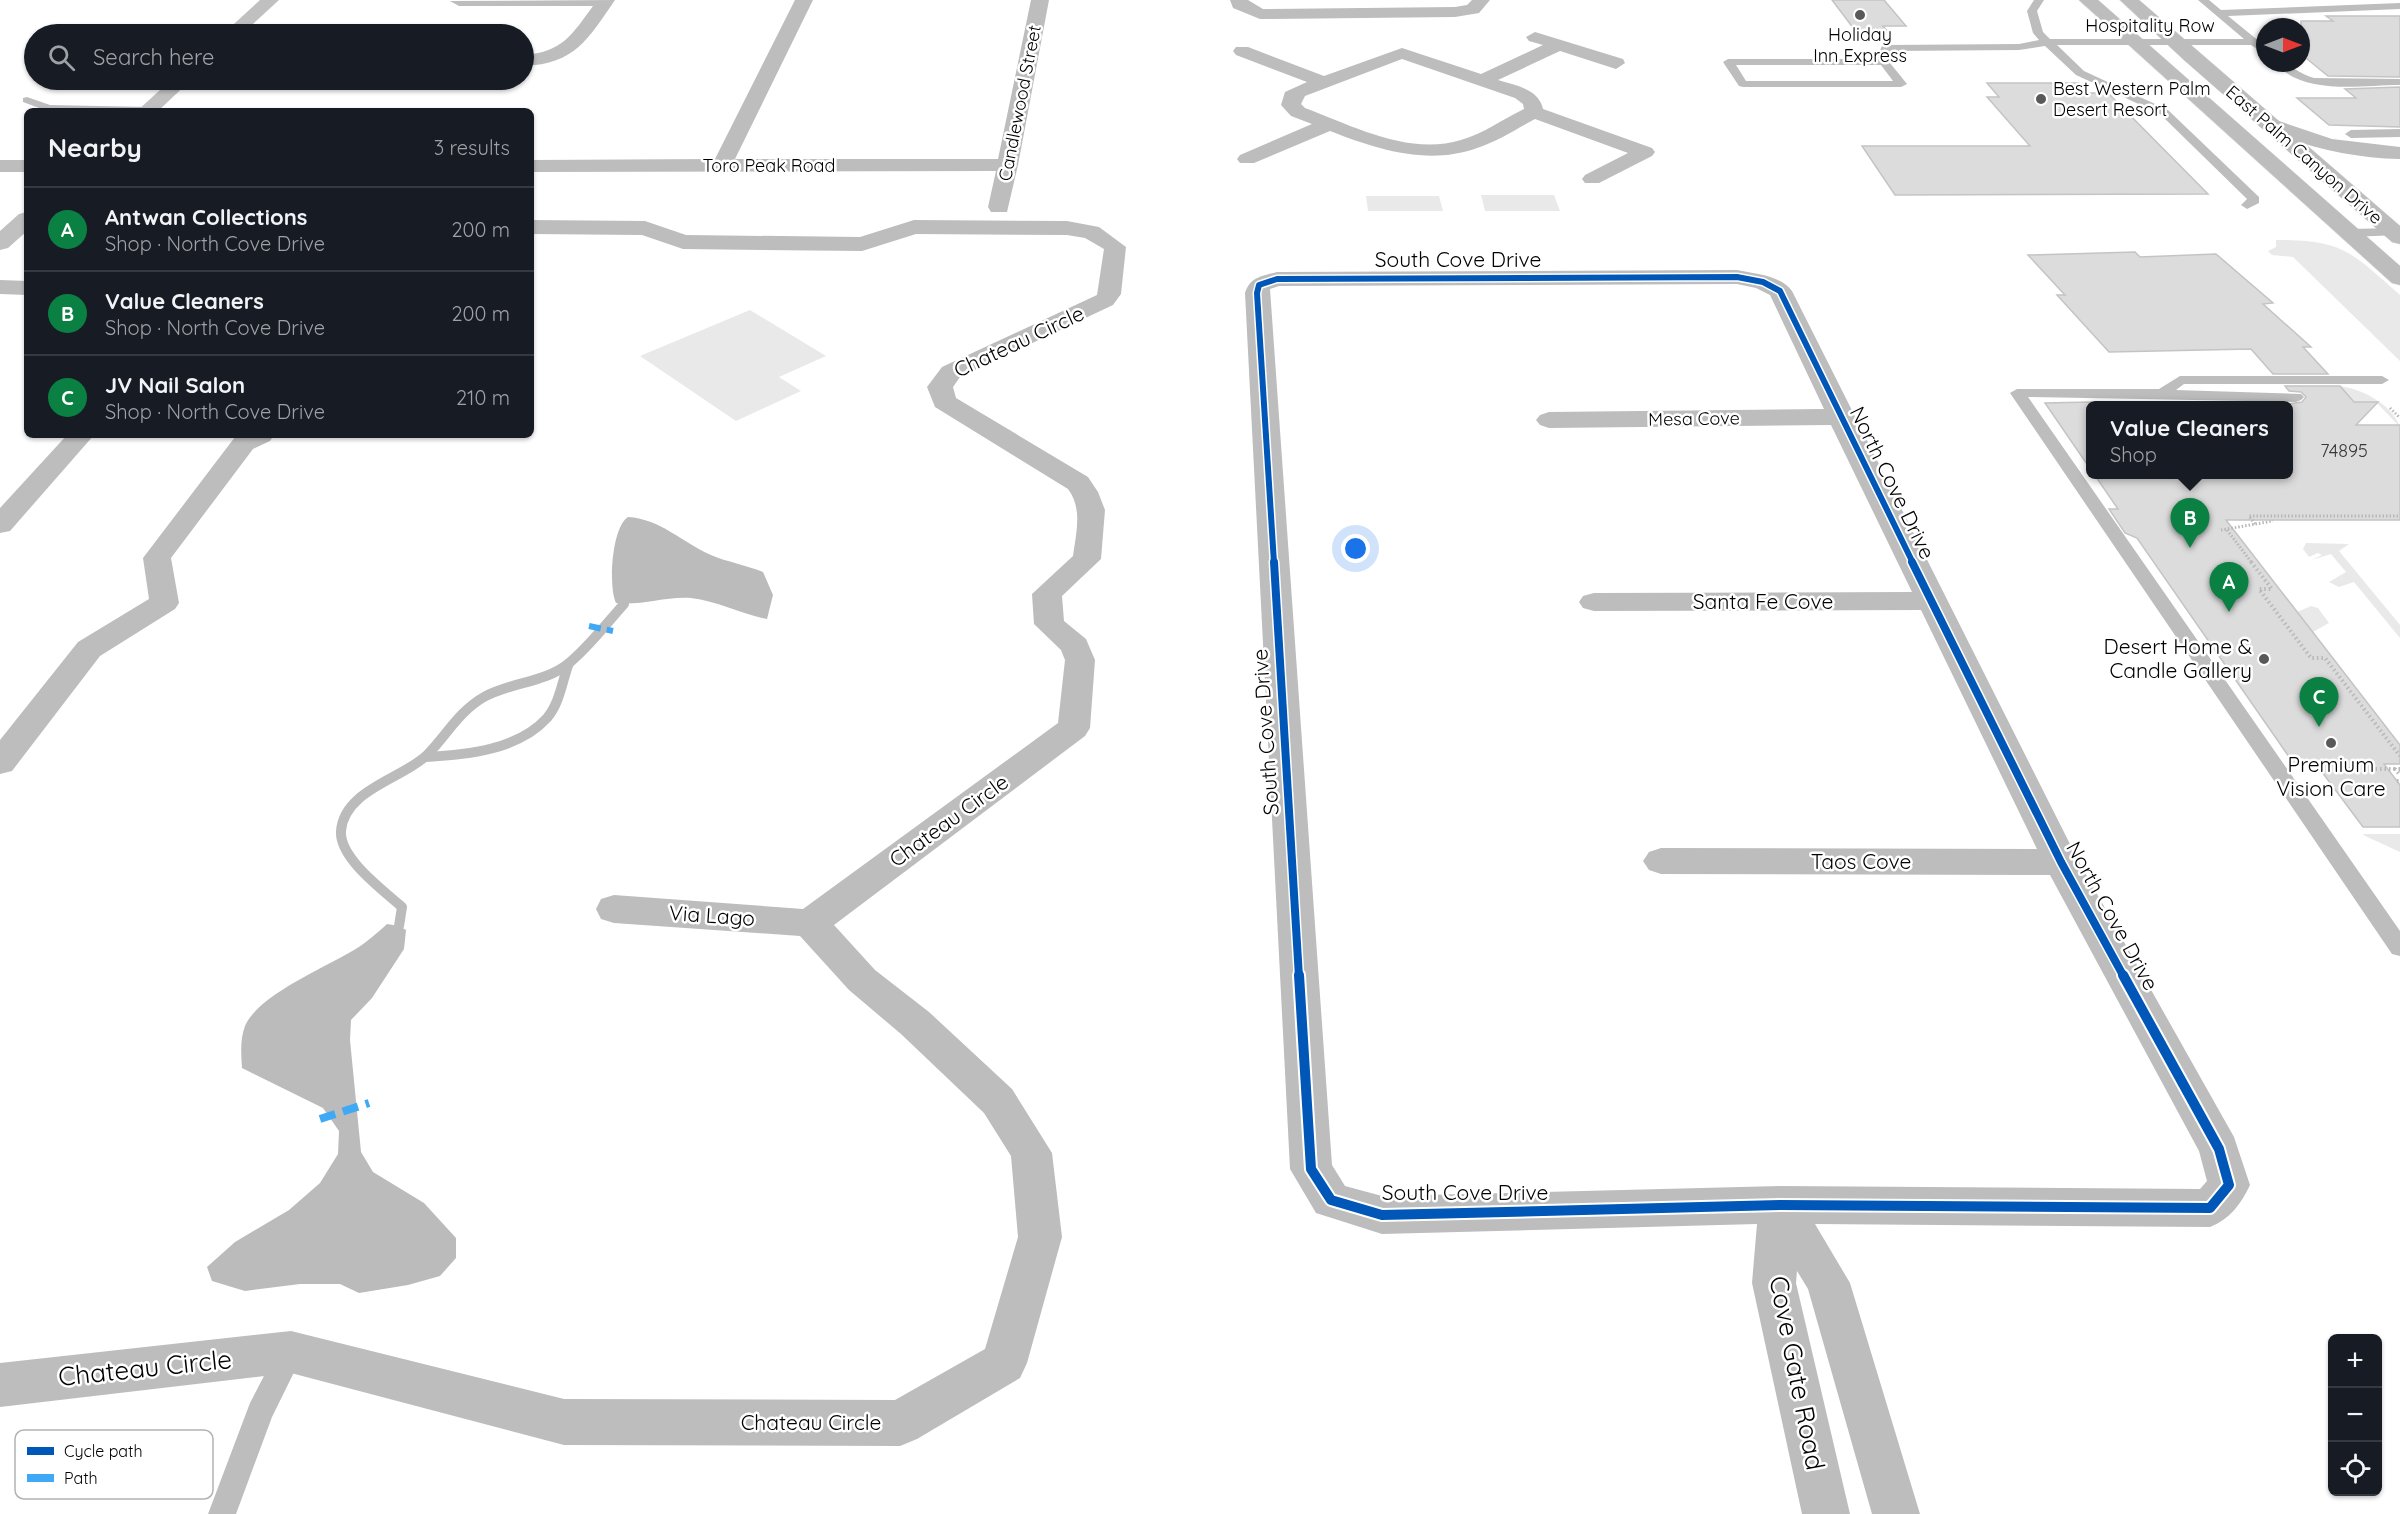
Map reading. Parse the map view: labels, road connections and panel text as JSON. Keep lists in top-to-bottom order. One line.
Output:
{"streets":{"street":["Candlewood Street","East Palm Canyon Drive","Toro Peak Road","South Cove Drive","Chateau Circle","Mesa Cove","North Cove Drive","Santa Fe Cove","Taos Cove","Via Lago","Cove Gate Road"],"lane":["Hospitality Row"]},"crossings":[["Hospitality Row","East Palm Canyon Drive"],["Candlewood Street","Toro Peak Road"],["South Cove Drive","North Cove Drive"],["South Cove Drive","Cove Gate Road"],["Chateau Circle","Via Lago"],["Mesa Cove","North Cove Drive"],["North Cove Drive","Santa Fe Cove"],["North Cove Drive","Taos Cove"],["North Cove Drive","Cove Gate Road"]],"places":["Holiday Inn Express","Best Western Palm Desert Resort","Desert Home & Candle Gallery","Premium Vision Care"],"house_numbers":["74895"],"legend":["Cycle path","Path"],"north":"right","page":{"search":"Search here","heading":["Nearby","3 results"],"list":[{"mark":"A","name":"Antwan Collections","note":"Shop · North Cove Drive","value":"200 m"},{"mark":"B","name":"Value Cleaners","note":"Shop · North Cove Drive","value":"200 m"},{"mark":"C","name":"JV Nail Salon","note":"Shop · North Cove Drive","value":"210 m"}],"popup":["Value Cleaners","Shop"],"pins":["B","A","C"],"map_buttons":["+","−"]}}
